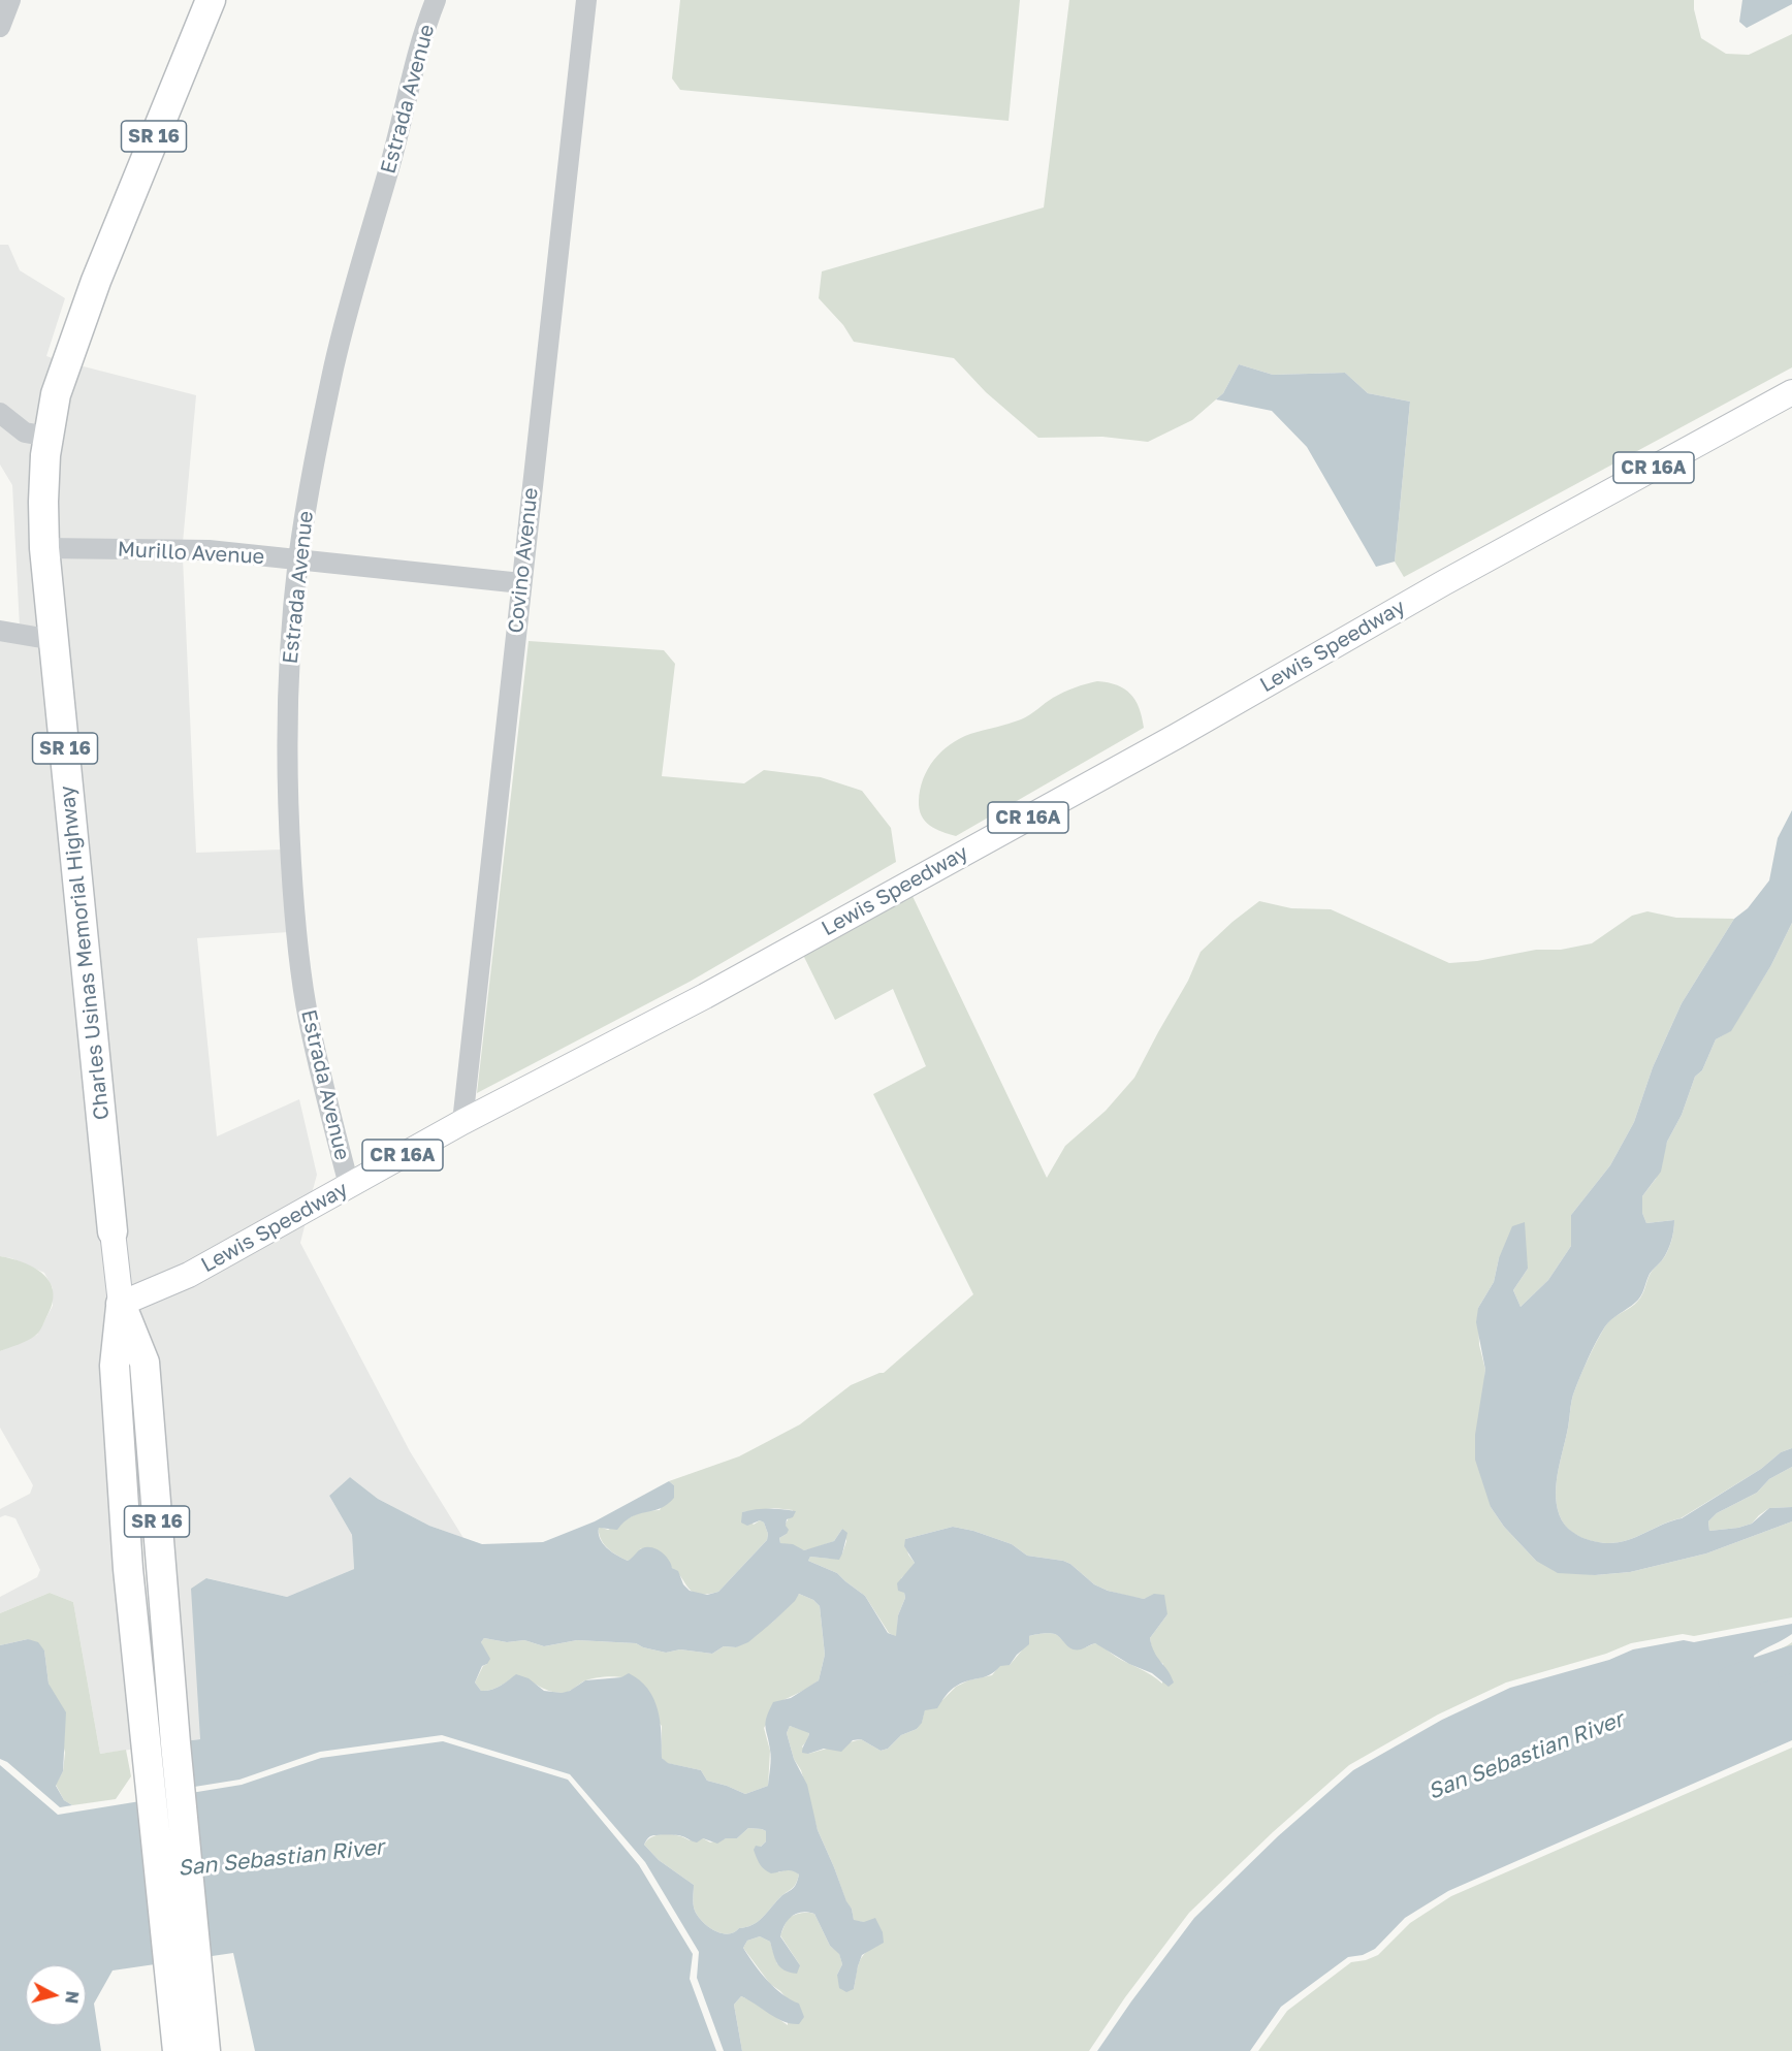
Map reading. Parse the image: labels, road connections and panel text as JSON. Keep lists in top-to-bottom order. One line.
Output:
{"streets":{"highway":["SR 16","Charles Usinas Memorial Highway"],"main road":["CR 16A","Lewis Speedway"],"street":["Estrada Avenue","Murillo Avenue","Covino Avenue"]},"crossings":[["Estrada Avenue","Murillo Avenue"],["Estrada Avenue","Lewis Speedway"],["Murillo Avenue","Covino Avenue"],["Murillo Avenue","Charles Usinas Memorial Highway"],["Covino Avenue","Lewis Speedway"],["Lewis Speedway","Charles Usinas Memorial Highway"]],"water":["San Sebastian River"],"north":"right"}
